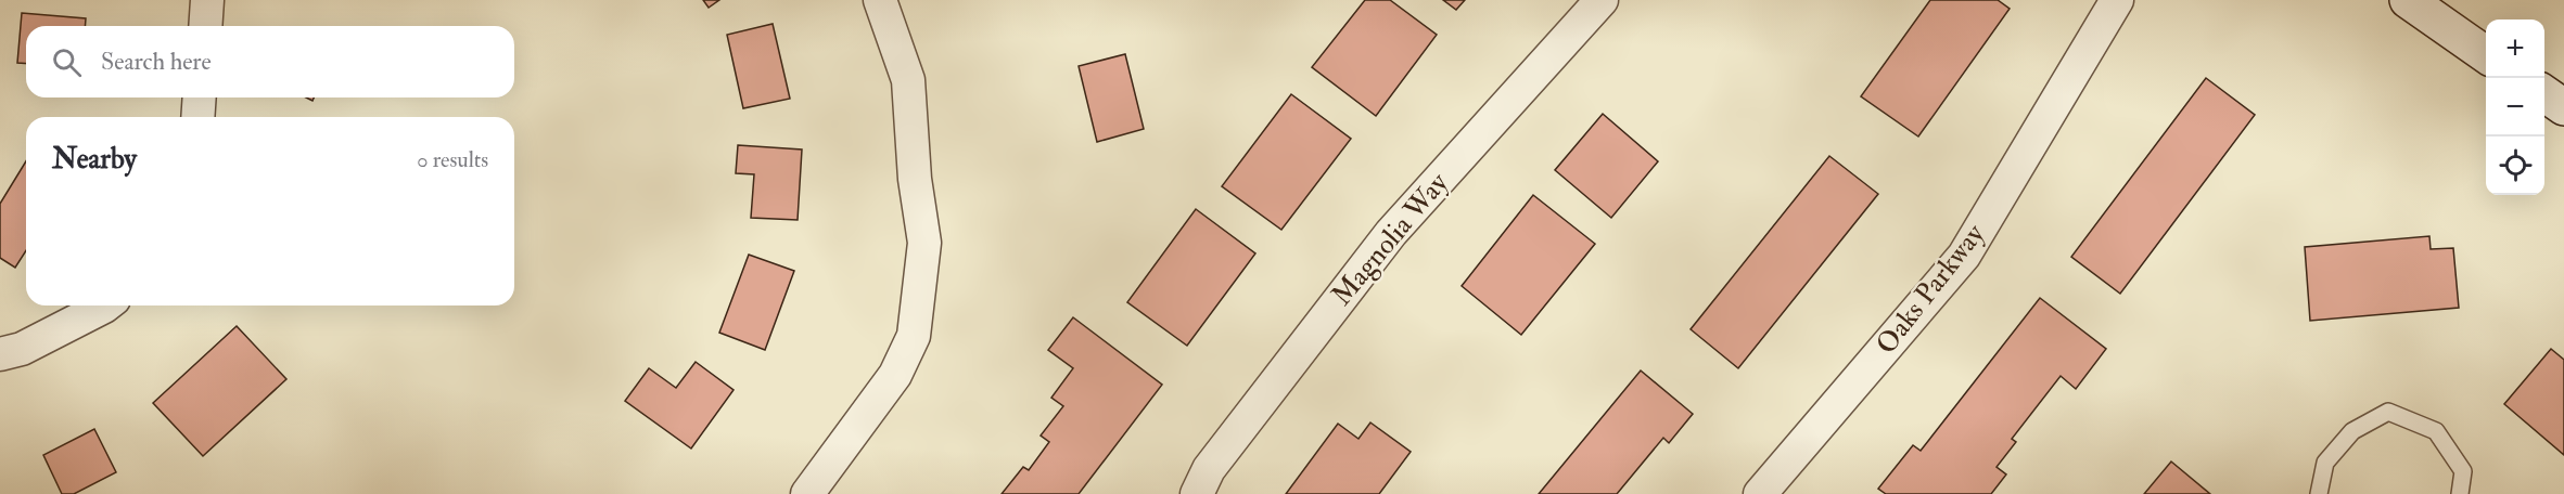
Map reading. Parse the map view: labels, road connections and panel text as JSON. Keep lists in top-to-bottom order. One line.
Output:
{"streets":{"street":["Magnolia Way","Oaks Parkway"]},"page":{"map_buttons":["+","−"],"search":"Search here","heading":["Nearby","0 results"]}}
